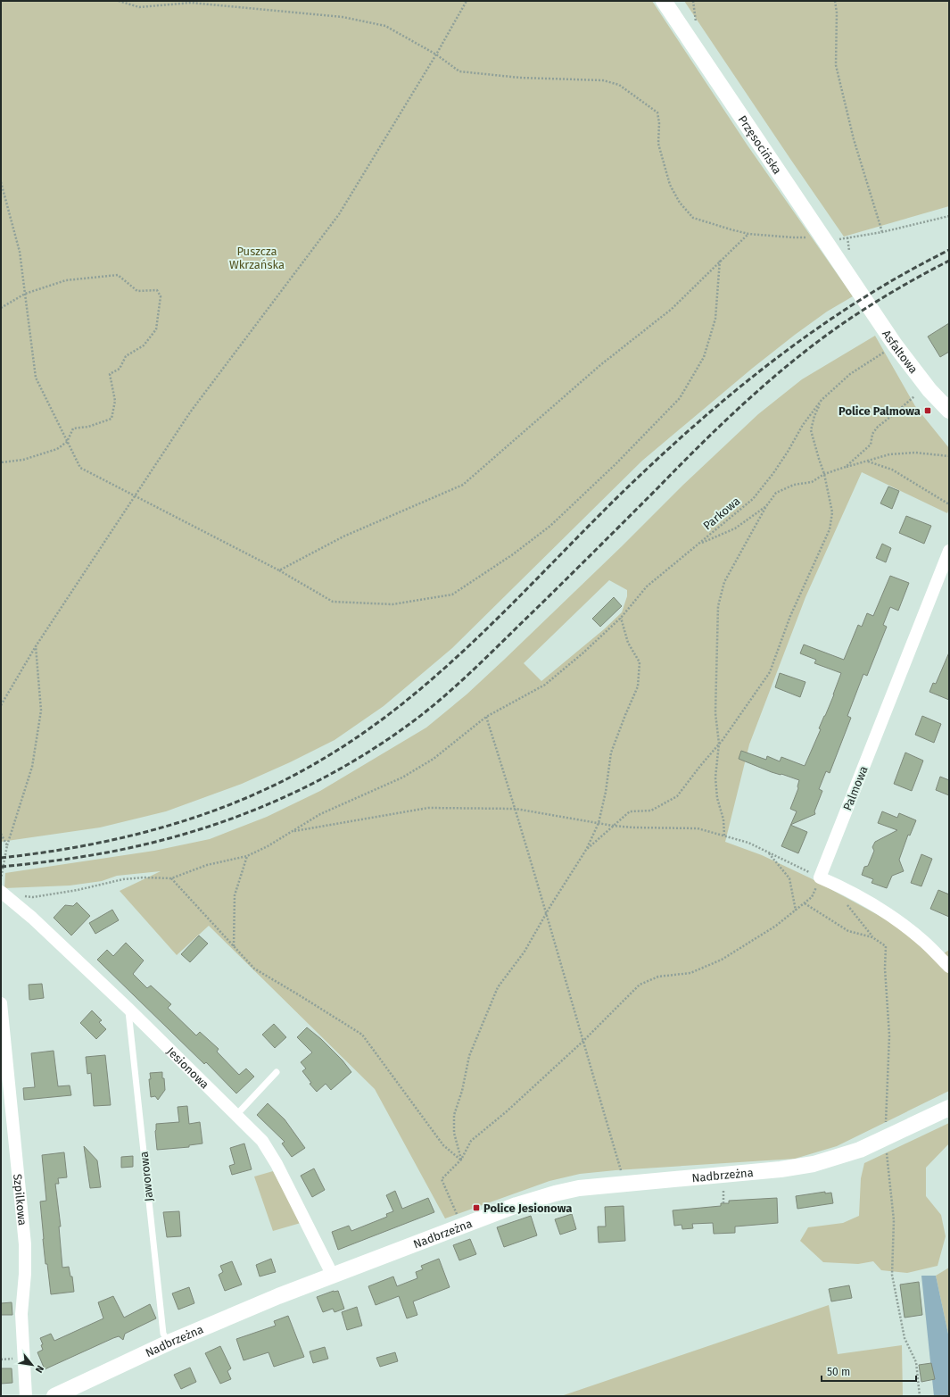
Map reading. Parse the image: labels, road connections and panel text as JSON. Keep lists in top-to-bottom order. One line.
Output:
{"streets":{"street":["Przęsocińska","Asfaltowa","Palmowa","Jesionowa","Nadbrzeżna","Szpilkowa"],"lane":["Jaworowa"],"path":["Parkowa"]},"crossings":[["Przęsocińska","Asfaltowa"],["Asfaltowa","Parkowa"],["Jesionowa","Nadbrzeżna"],["Jesionowa","Jaworowa"],["Nadbrzeżna","Jaworowa"]],"parks":["Puszcza Wkrzańska"],"places":{"transit":["Police Palmowa","Police Jesionowa"]},"scale_bar":"50 m","north":"bottom right"}
